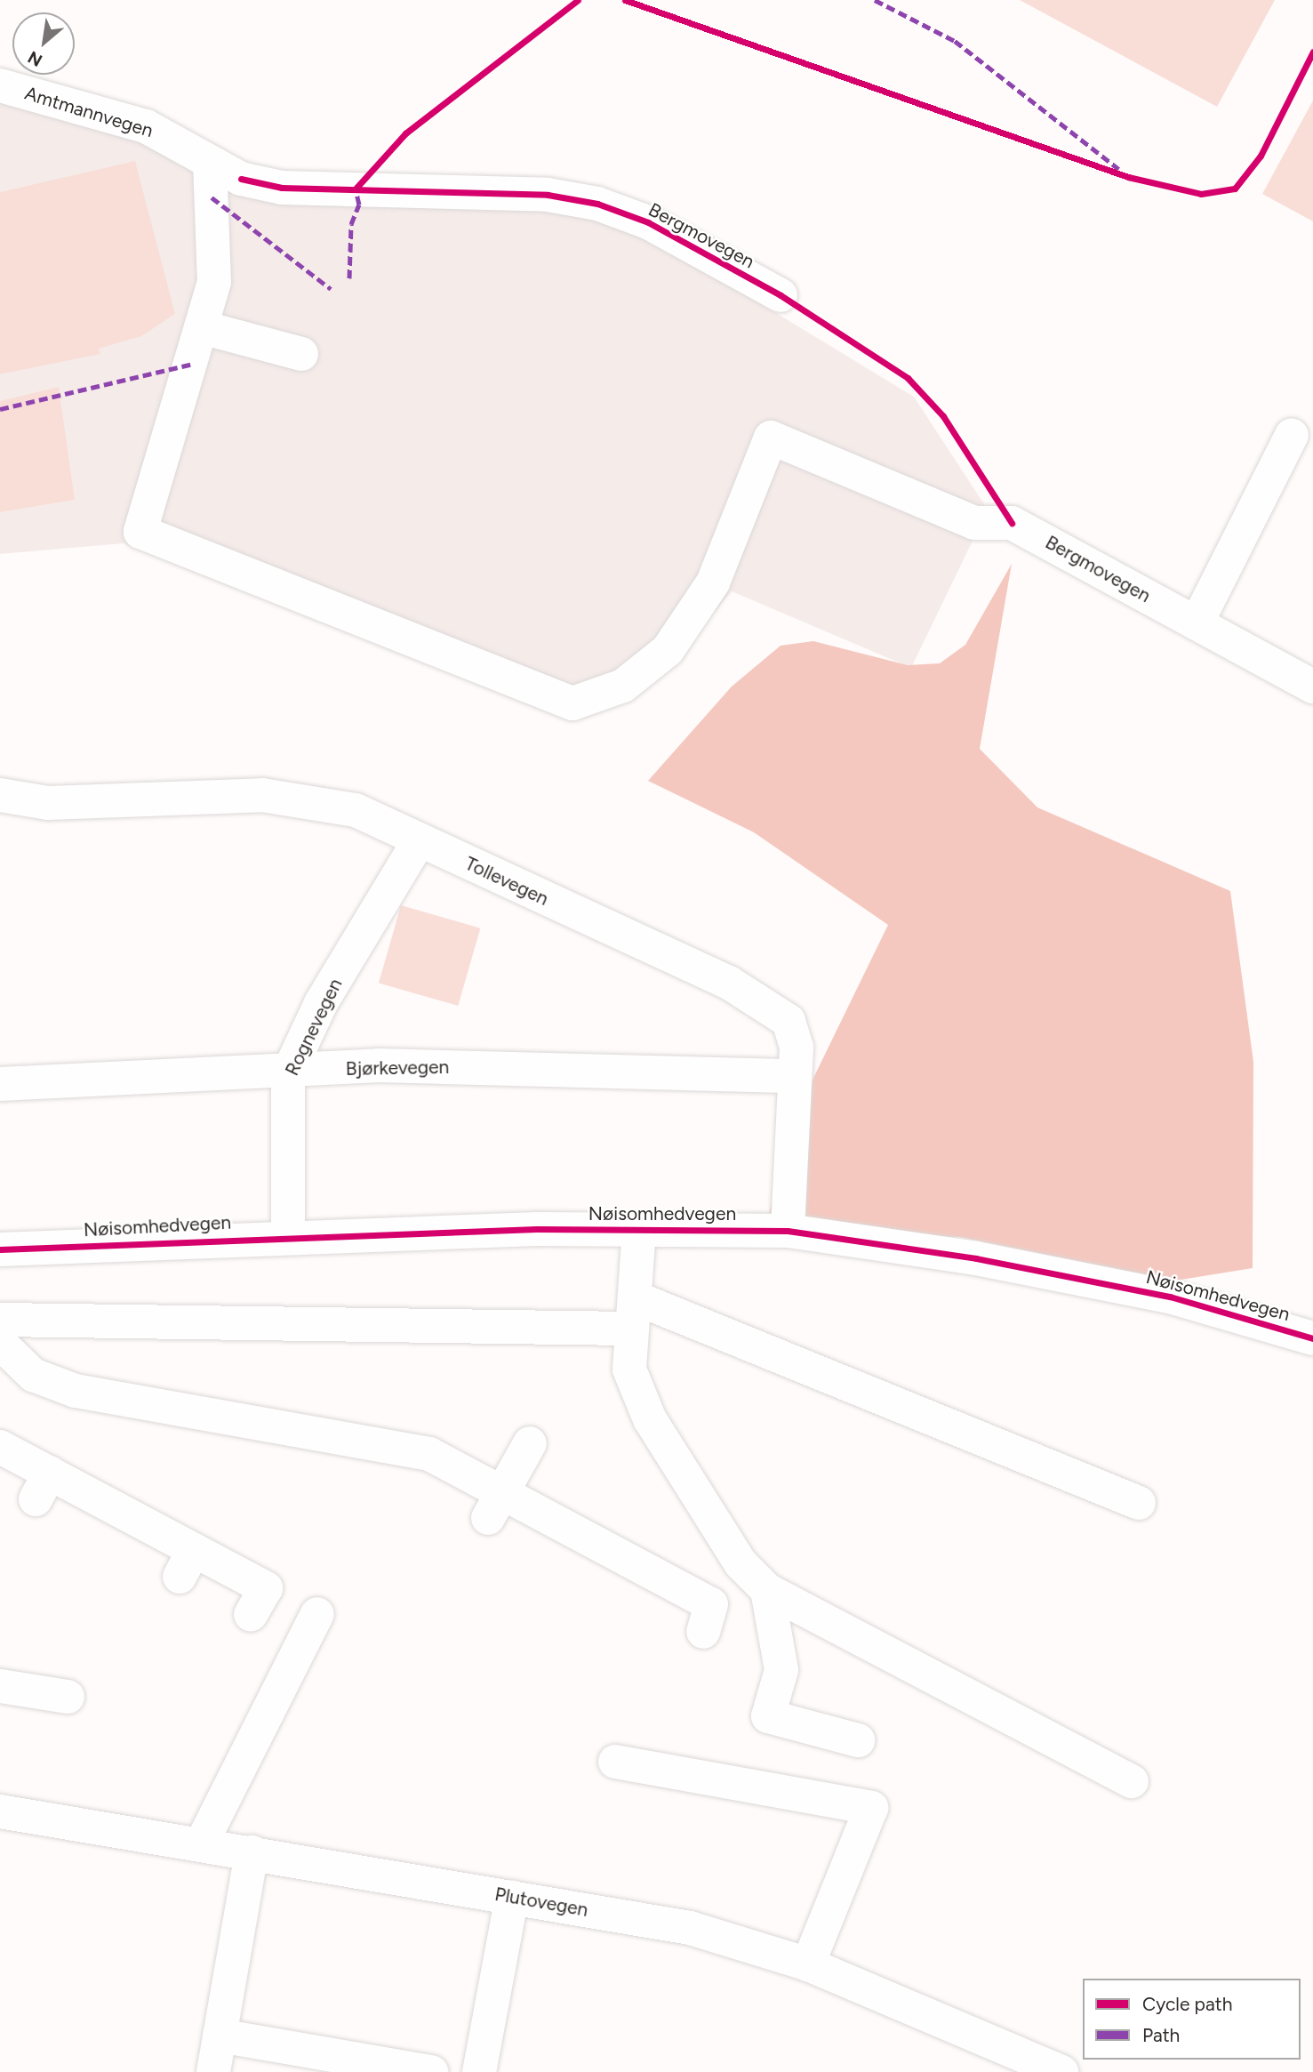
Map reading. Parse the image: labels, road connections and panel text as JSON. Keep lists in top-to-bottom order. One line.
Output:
{"streets":{"street":["Amtmannvegen","Bergmovegen","Tollevegen","Rognevegen","Bjørkevegen","Nøisomhedvegen","Plutovegen"]},"crossings":[["Amtmannvegen","Bergmovegen"],["Tollevegen","Rognevegen"],["Tollevegen","Bjørkevegen"],["Tollevegen","Nøisomhedvegen"],["Rognevegen","Bjørkevegen"],["Rognevegen","Nøisomhedvegen"]],"legend":["Cycle path","Path"],"north":"bottom left"}
